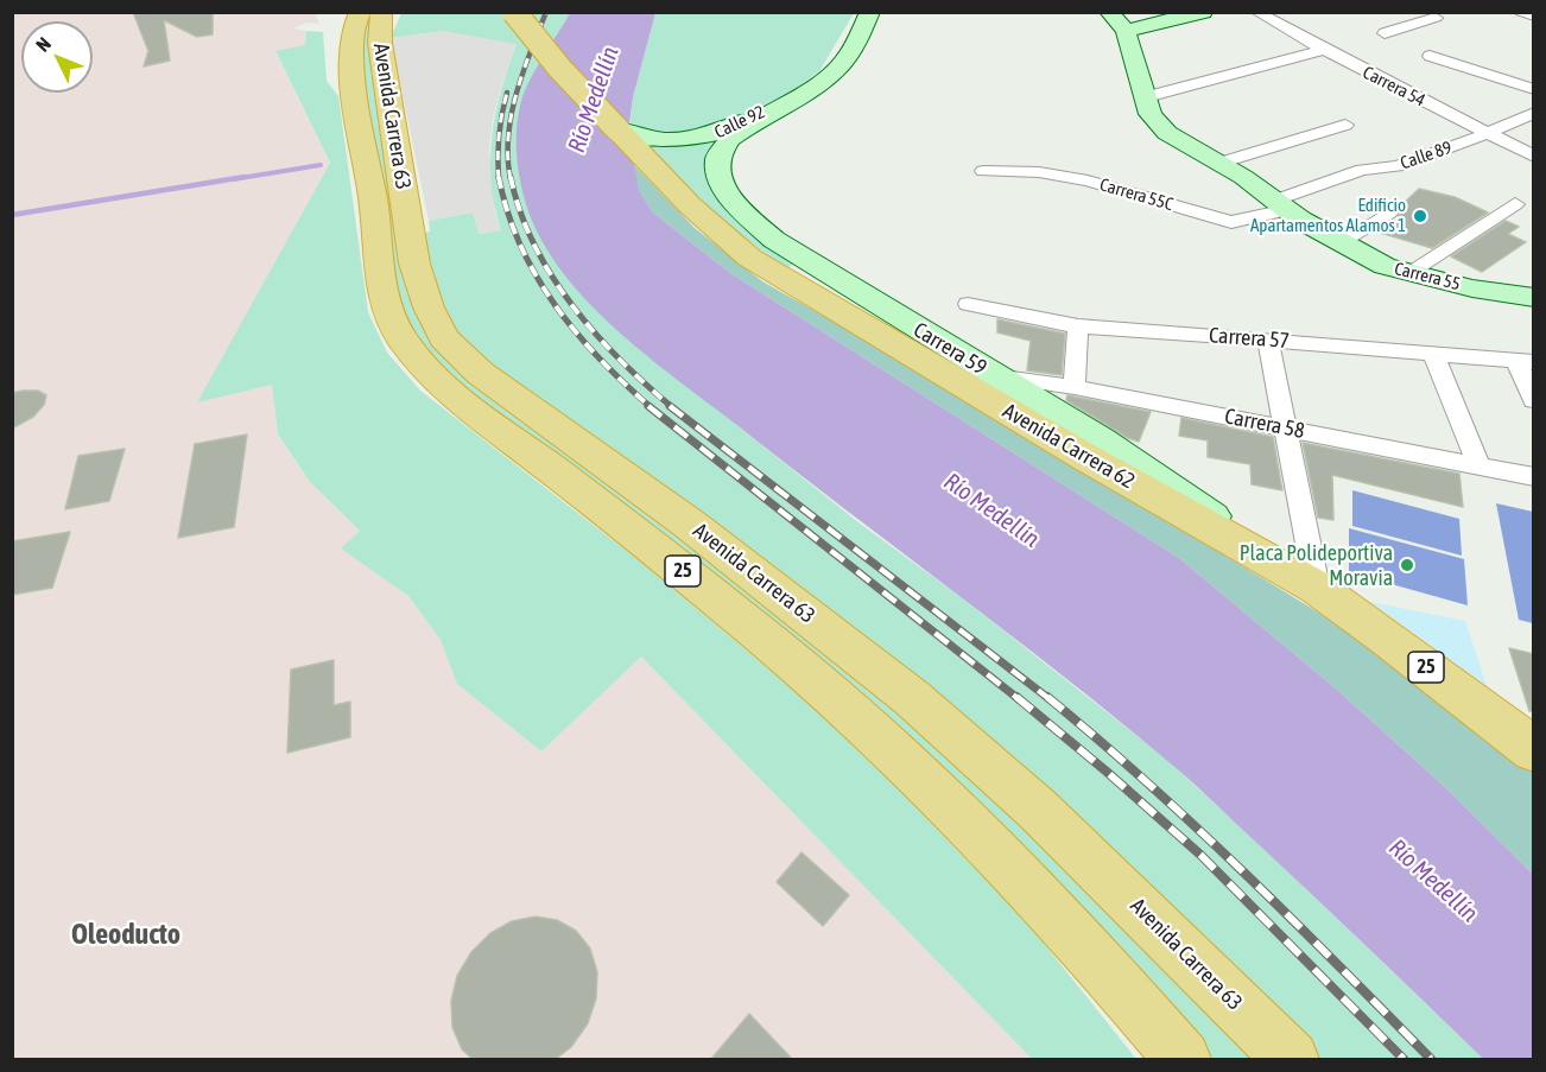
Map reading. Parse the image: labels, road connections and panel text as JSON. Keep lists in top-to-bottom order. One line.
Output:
{"streets":{"highway":["Avenida Carrera 63","Avenida Carrera 62","25"],"main road":["Calle 92","Carrera 55","Carrera 59"],"street":["Carrera 54","Calle 89","Carrera 55C","Carrera 57","Carrera 58"]},"crossings":[["Carrera 54","Calle 89"],["Calle 92","Carrera 59"],["Calle 92","Avenida Carrera 62"],["Calle 92","25"],["Calle 89","Carrera 55C"],["Calle 89","Carrera 55"],["Carrera 55C","Carrera 55"],["Carrera 59","Carrera 58"],["Carrera 59","Avenida Carrera 62"],["Avenida Carrera 62","25"]],"districts":["Oleoducto"],"water":["Río Medellín"],"places":["Edificio Apartamentos Alamos 1","Placa Polideportiva Moravia"],"north":"top left"}
